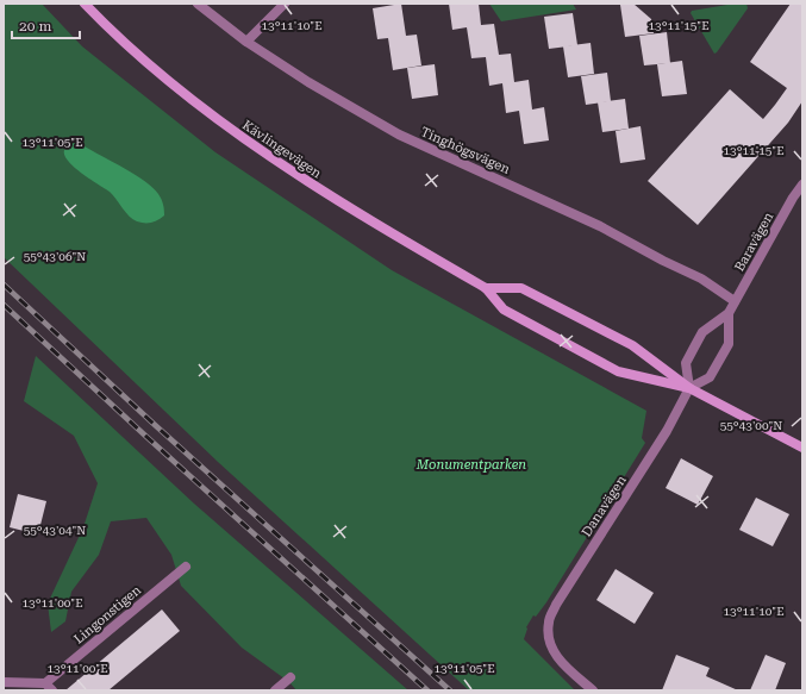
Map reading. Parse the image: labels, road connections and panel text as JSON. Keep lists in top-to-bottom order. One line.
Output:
{"streets":{"main road":["Kävlingevägen"],"street":["Tinghögsvägen","Baravägen","Danavägen","Lingonstigen"]},"crossings":[["Kävlingevägen","Baravägen"],["Kävlingevägen","Danavägen"],["Tinghögsvägen","Baravägen"],["Baravägen","Danavägen"]],"parks":["Monumentparken"],"scale_bar":"20 m","coordinates":["13°11'10\"E","13°11'15\"E","13°11'05\"E","55°43'06\"N","55°43'00\"N","55°43'04\"N","13°11'00\"E"]}
